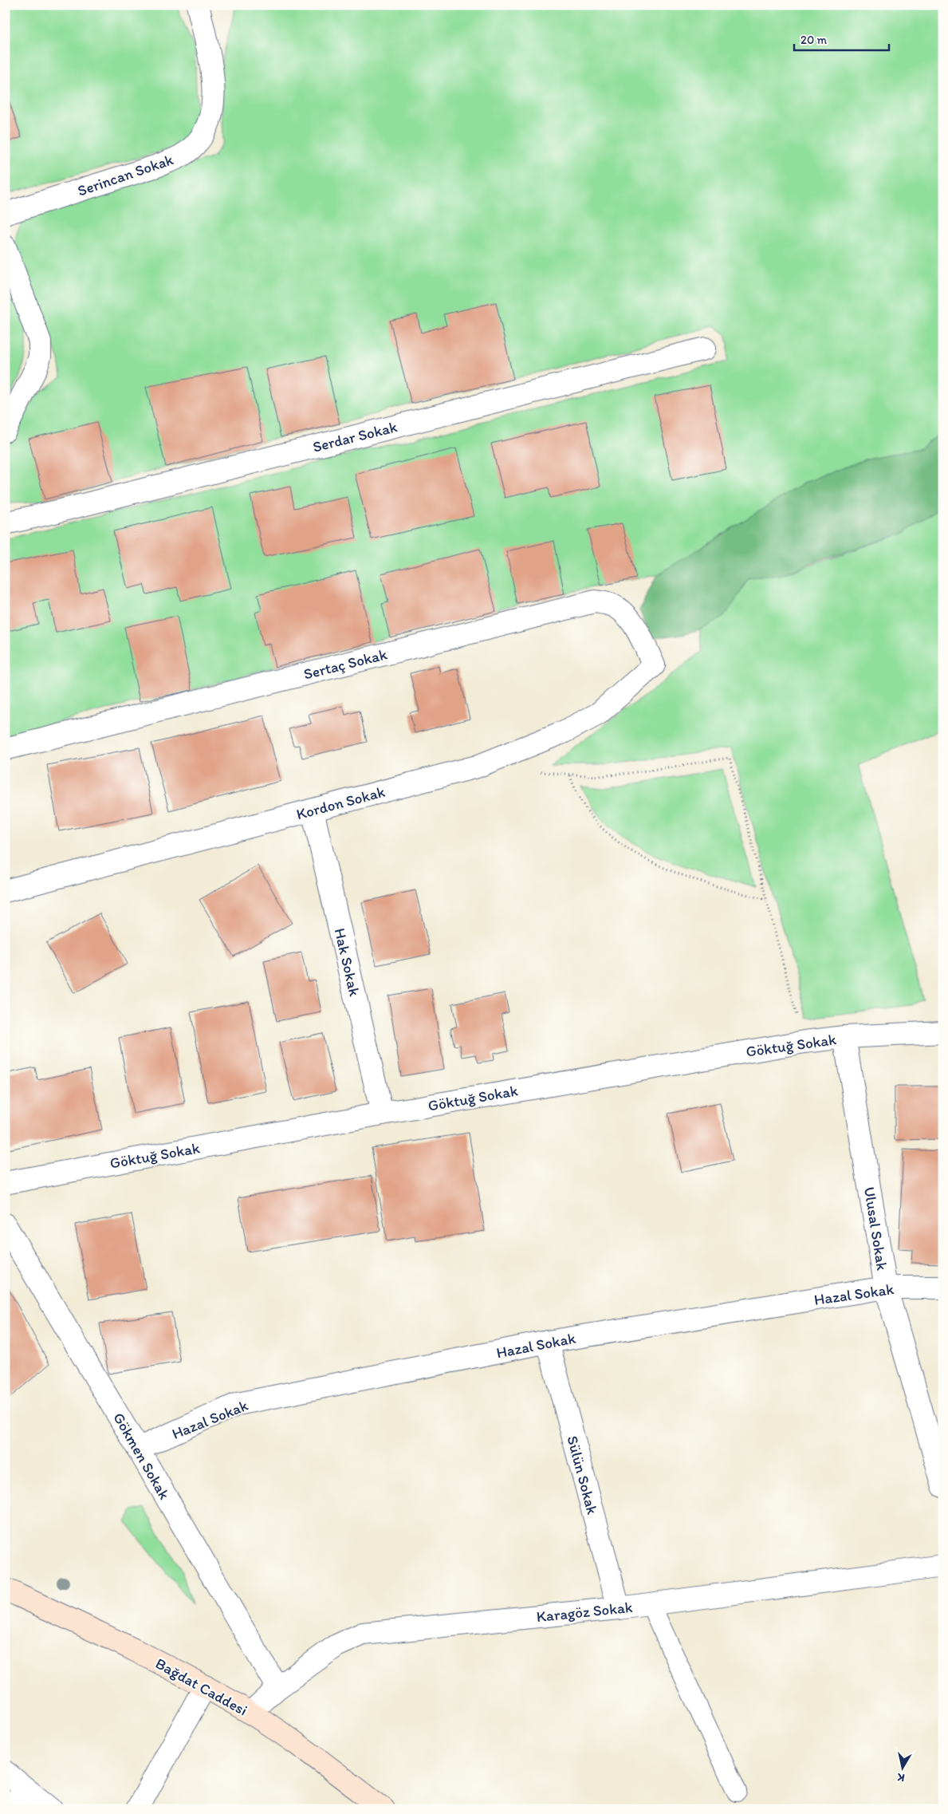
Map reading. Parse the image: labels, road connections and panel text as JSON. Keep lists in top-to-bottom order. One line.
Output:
{"streets":{"main road":["Bağdat Caddesi"],"street":["Serincan Sokak","Serdar Sokak","Sertaç Sokak","Kordon Sokak","Hak Sokak","Göktuğ Sokak","Ulusal Sokak","Hazal Sokak","Gökmen Sokak","Sülün Sokak","Karagöz Sokak"]},"crossings":[["Sertaç Sokak","Kordon Sokak"],["Kordon Sokak","Hak Sokak"],["Hak Sokak","Göktuğ Sokak"],["Göktuğ Sokak","Ulusal Sokak"],["Ulusal Sokak","Hazal Sokak"],["Hazal Sokak","Gökmen Sokak"],["Hazal Sokak","Sülün Sokak"],["Gökmen Sokak","Karagöz Sokak"],["Sülün Sokak","Karagöz Sokak"],["Karagöz Sokak","Bağdat Caddesi"]],"scale_bar":"20 m","north":"bottom"}
